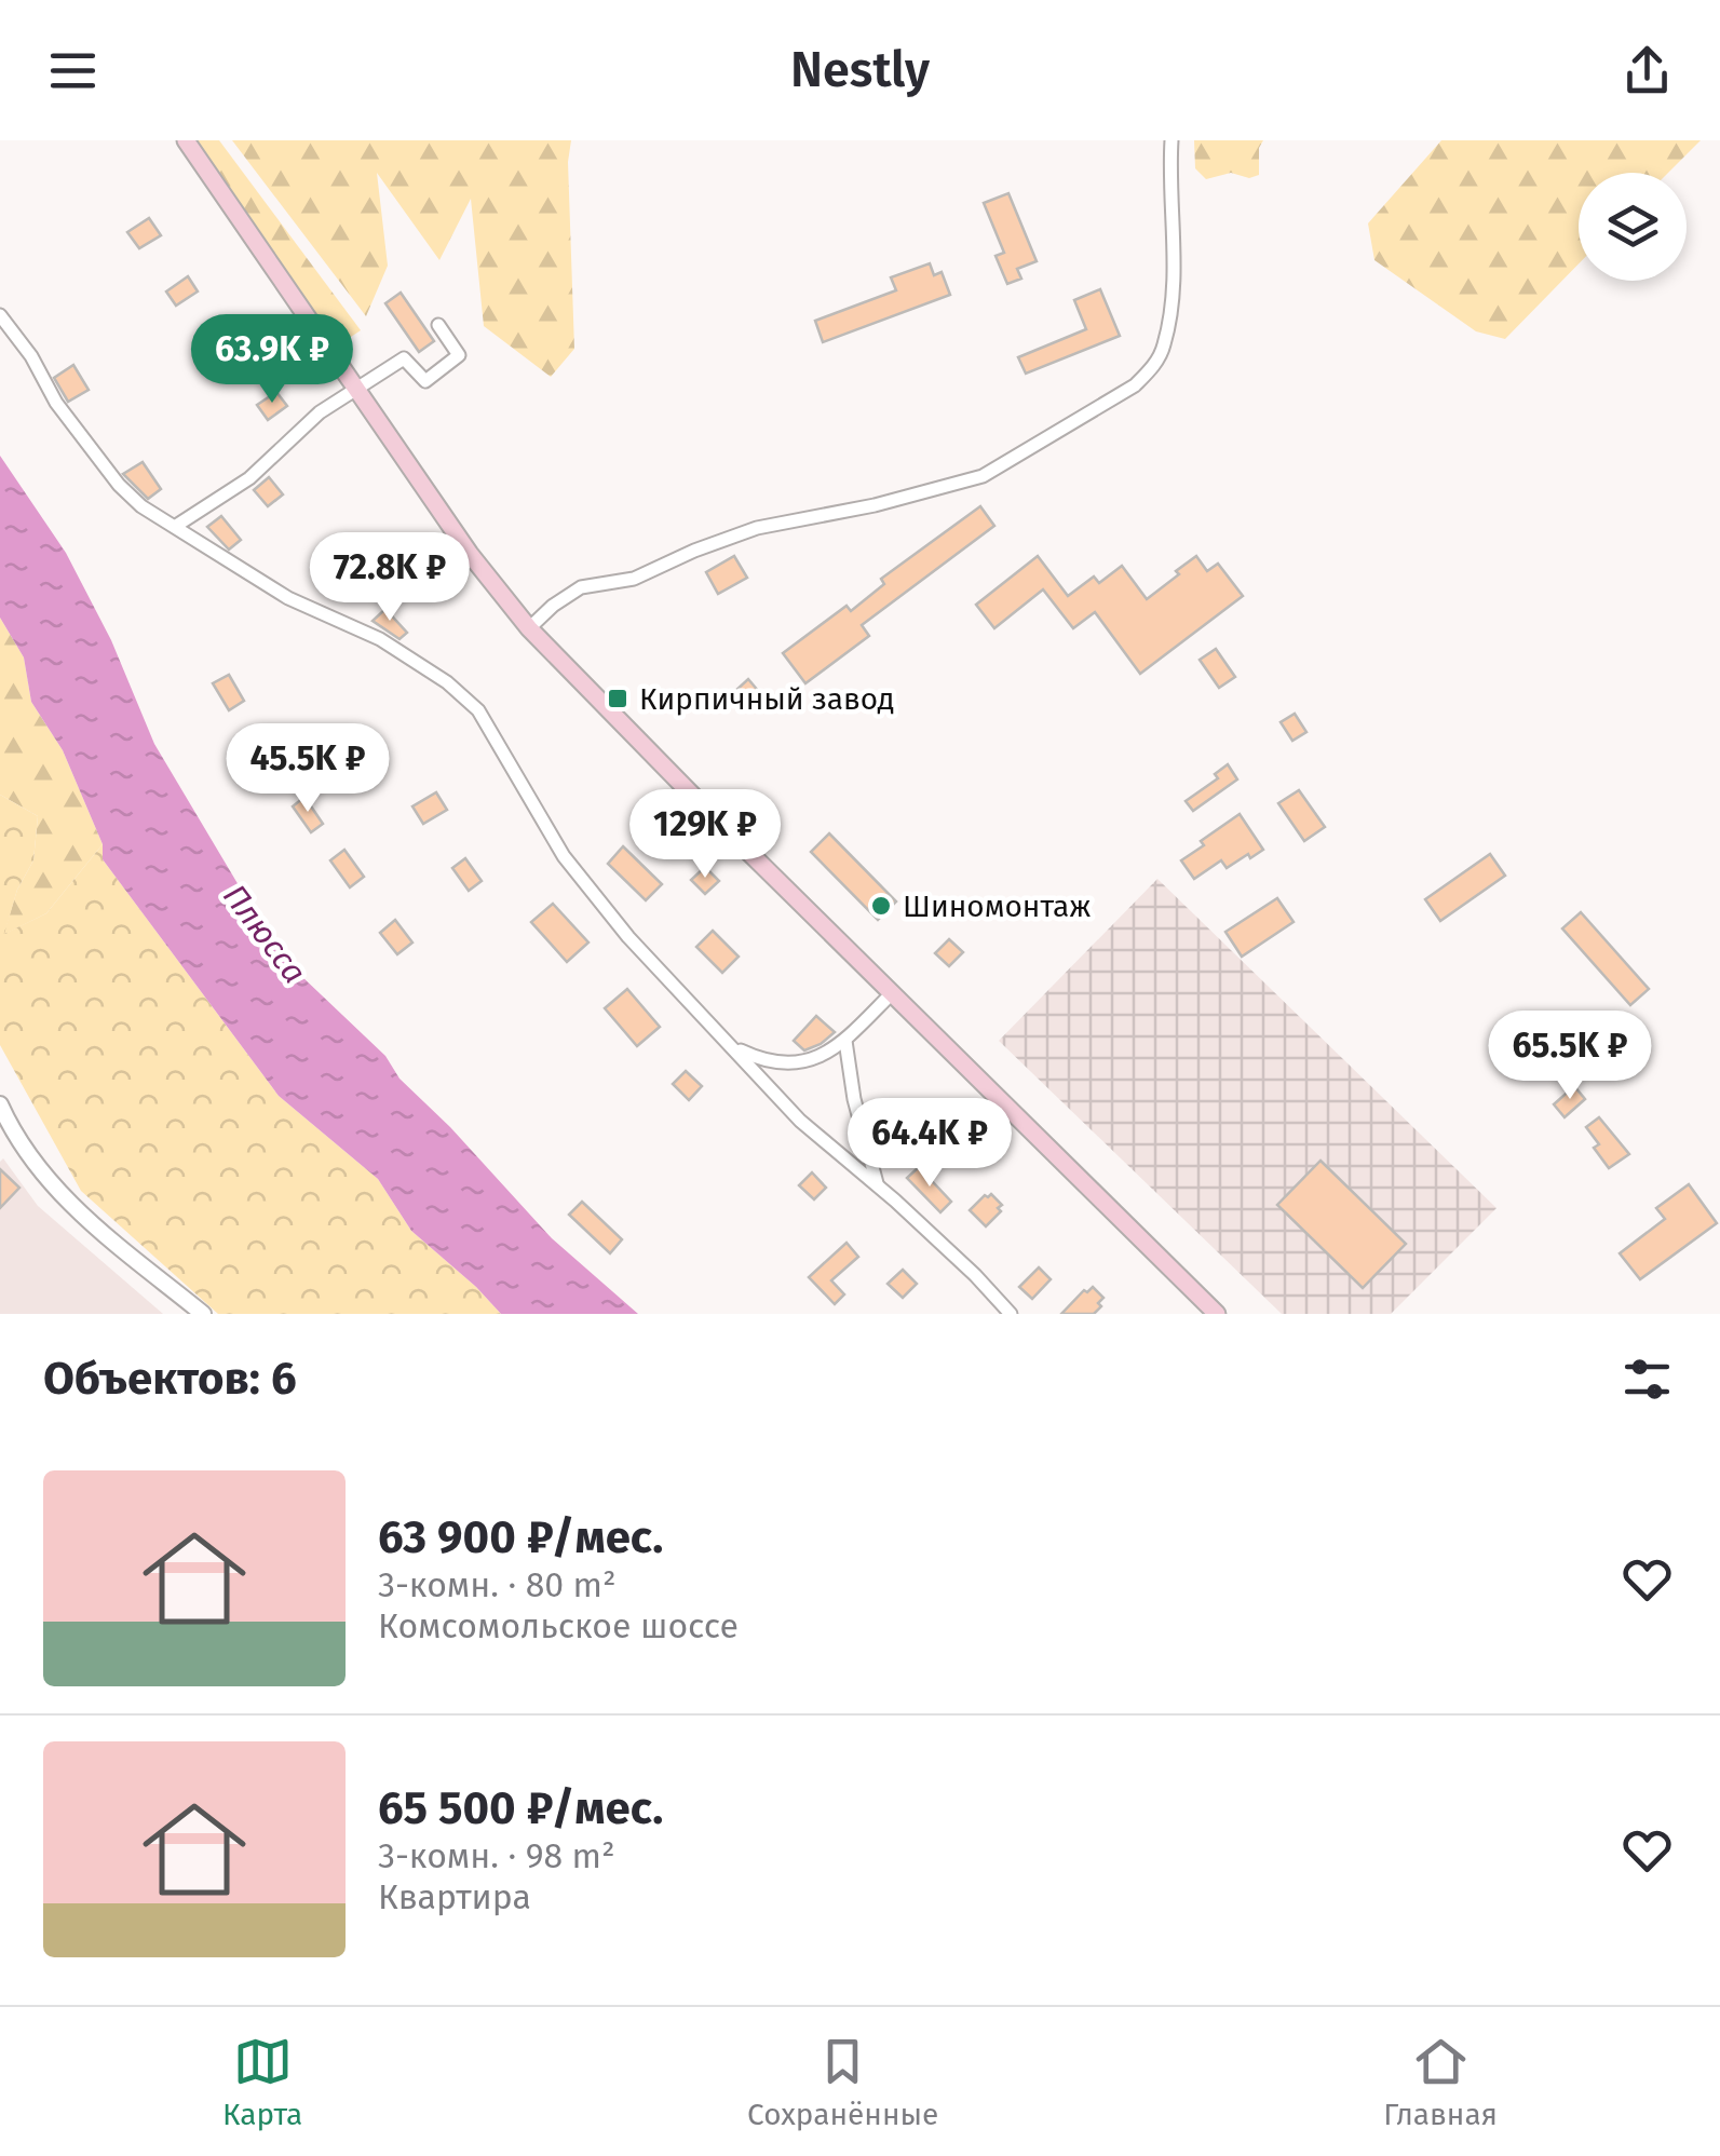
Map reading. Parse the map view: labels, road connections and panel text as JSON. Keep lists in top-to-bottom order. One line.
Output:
{"water":["Плюсса"],"places":{"transit":["Кирпичный завод"],"other":["Шиномонтаж"]},"page":{"header":"Nestly","price":["63.9K ₽","72.8K ₽","45.5K ₽","129K ₽","65.5K ₽","64.4K ₽"],"heading":"Объектов: 6","list":[{"name":"63 900 ₽/мес.","note":"3-комн. · 80 m² · Комсомольское шоссе"},{"name":"65 500 ₽/мес.","note":"3-комн. · 98 m² · Квартира"}],"tabs":["Карта","Сохранённые","Главная"]}}
